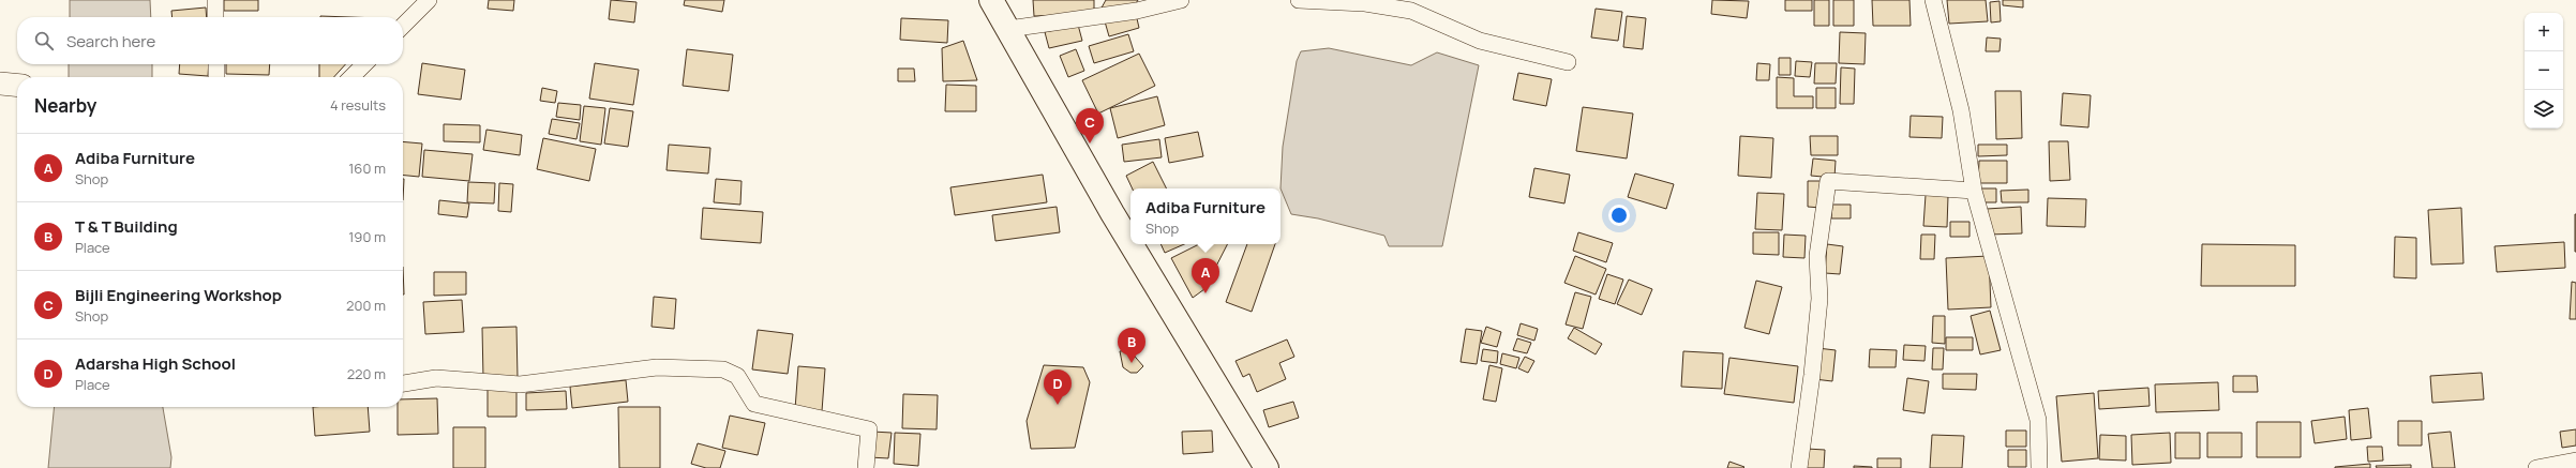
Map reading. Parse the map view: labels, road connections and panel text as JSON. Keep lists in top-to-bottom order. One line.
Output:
{"page":{"map_buttons":["+","−"],"search":"Search here","heading":["Nearby","4 results"],"pins":["C","A","B","D"],"list":[{"mark":"A","name":"Adiba Furniture","note":"Shop","value":"160 m"},{"mark":"B","name":"T & T Building","note":"Place","value":"190 m"},{"mark":"C","name":"Bijli Engineering Workshop","note":"Shop","value":"200 m"},{"mark":"D","name":"Adarsha High School","note":"Place","value":"220 m"}],"popup":["Adiba Furniture","Shop"]}}
